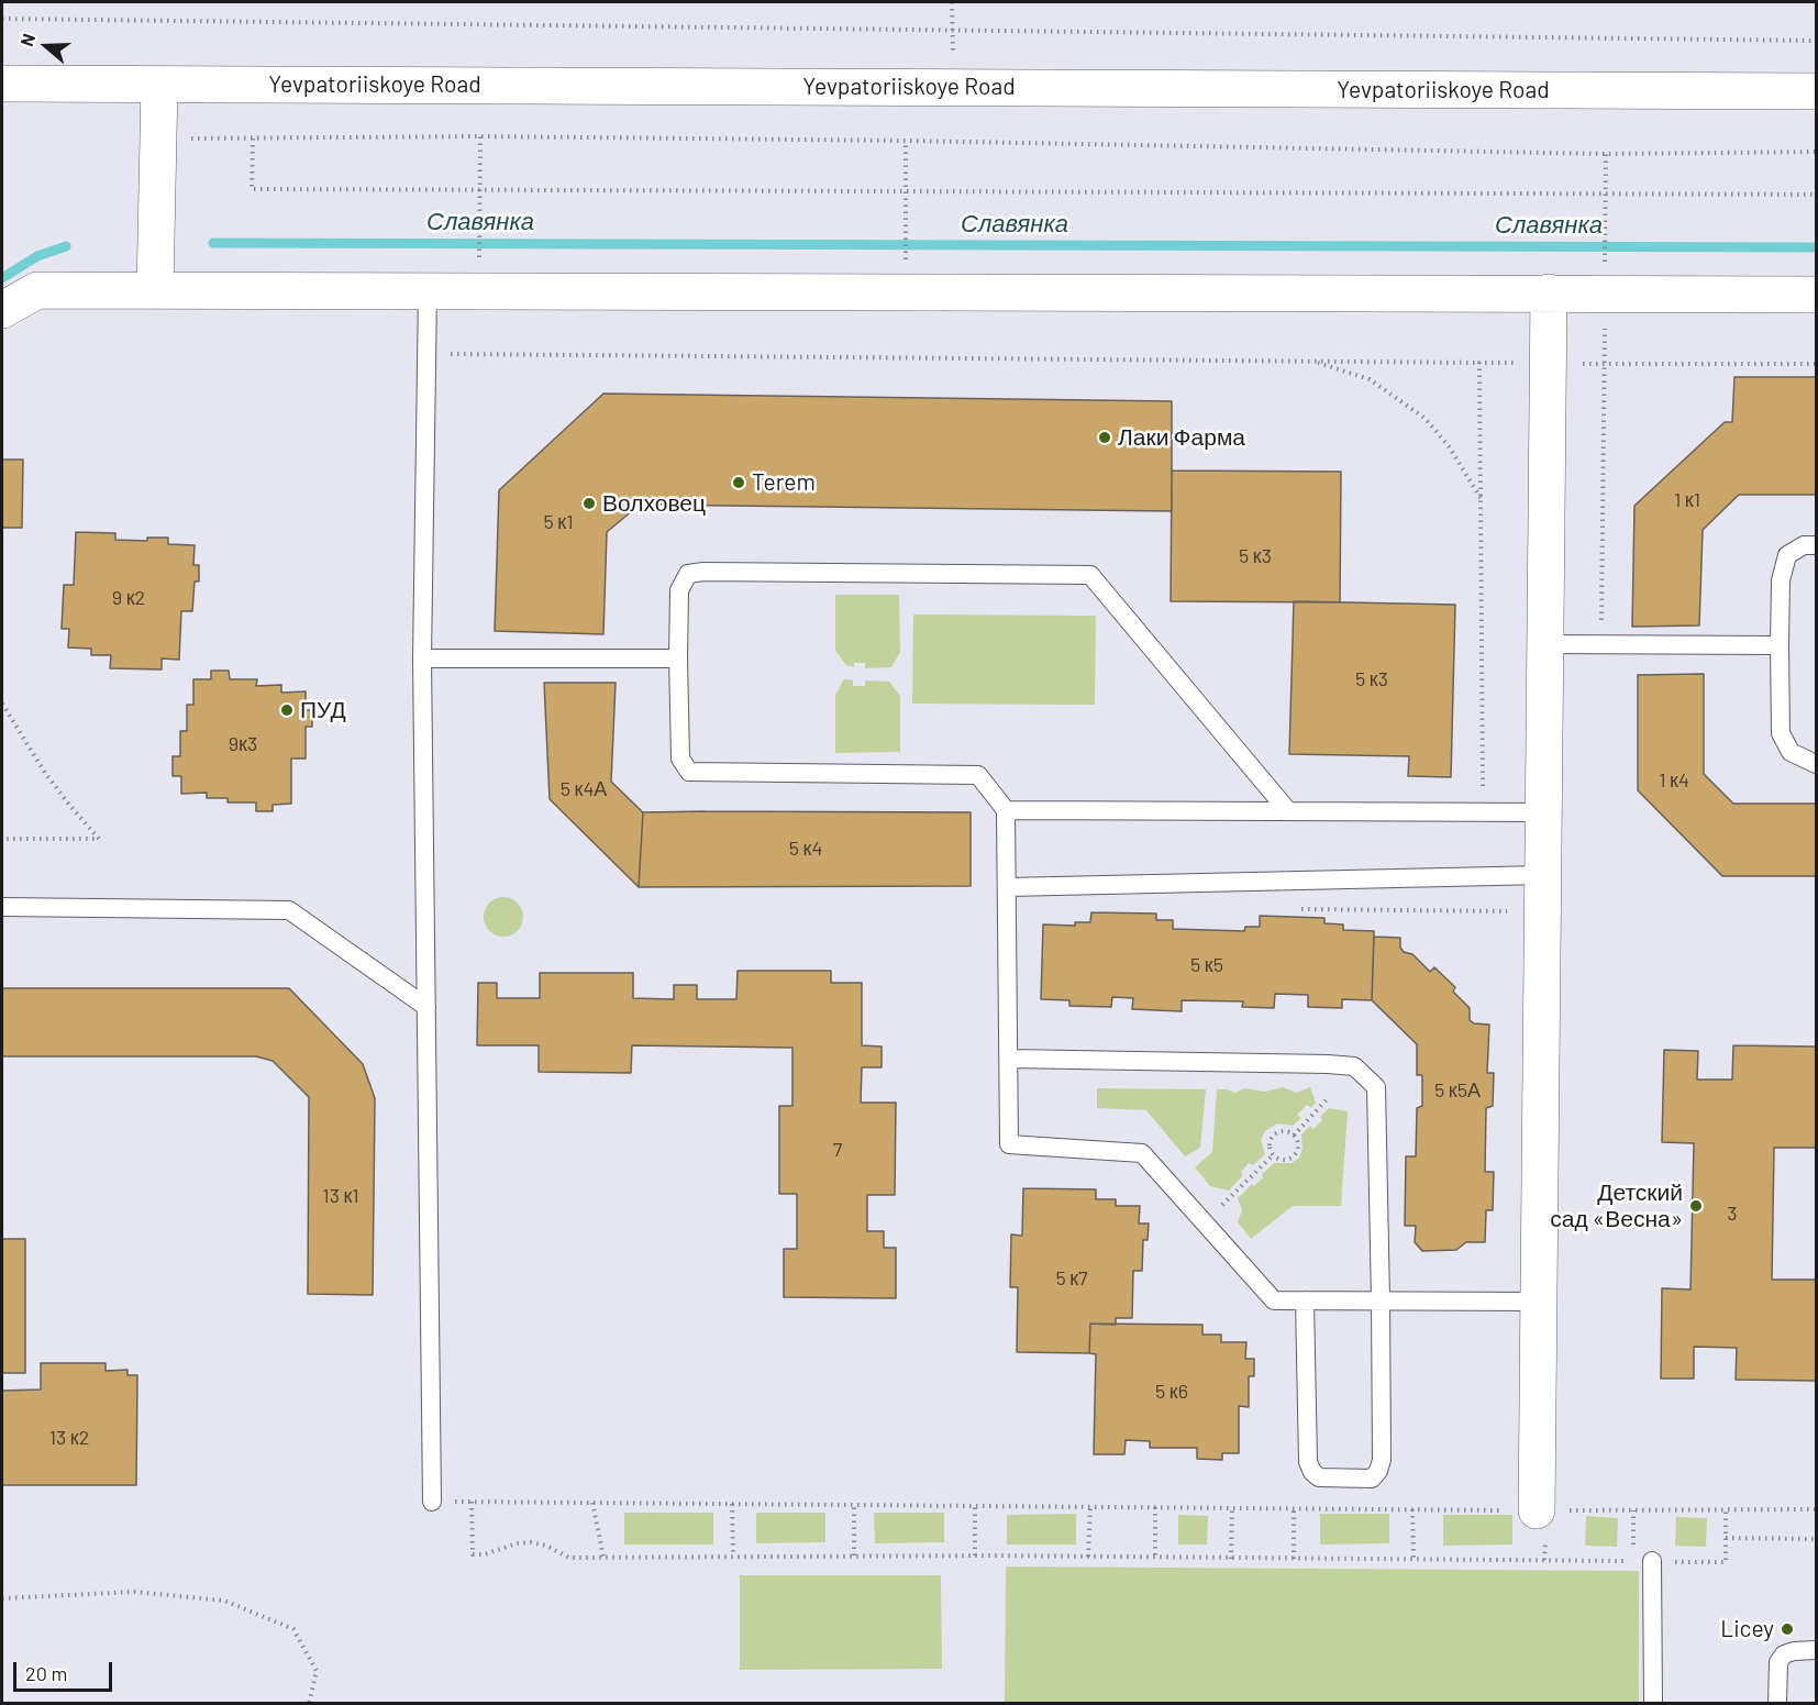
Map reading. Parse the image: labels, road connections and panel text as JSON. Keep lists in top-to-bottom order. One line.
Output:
{"streets":{"street":["Yevpatoriiskoye Road"]},"water":["Славянка"],"places":["Лаки Фарма","Terem","Волховец","ПУД","Детский сад «Весна»","Licey"],"house_numbers":["1 к1","5 к1","5 к3","9 к2","5 к3","9к3","1 к4","5 к4А","5 к4","5 к5","5 к5А","7","13 к1","3","5 к7","5 к6","13 к2"],"scale_bar":"20 m","north":"left"}
